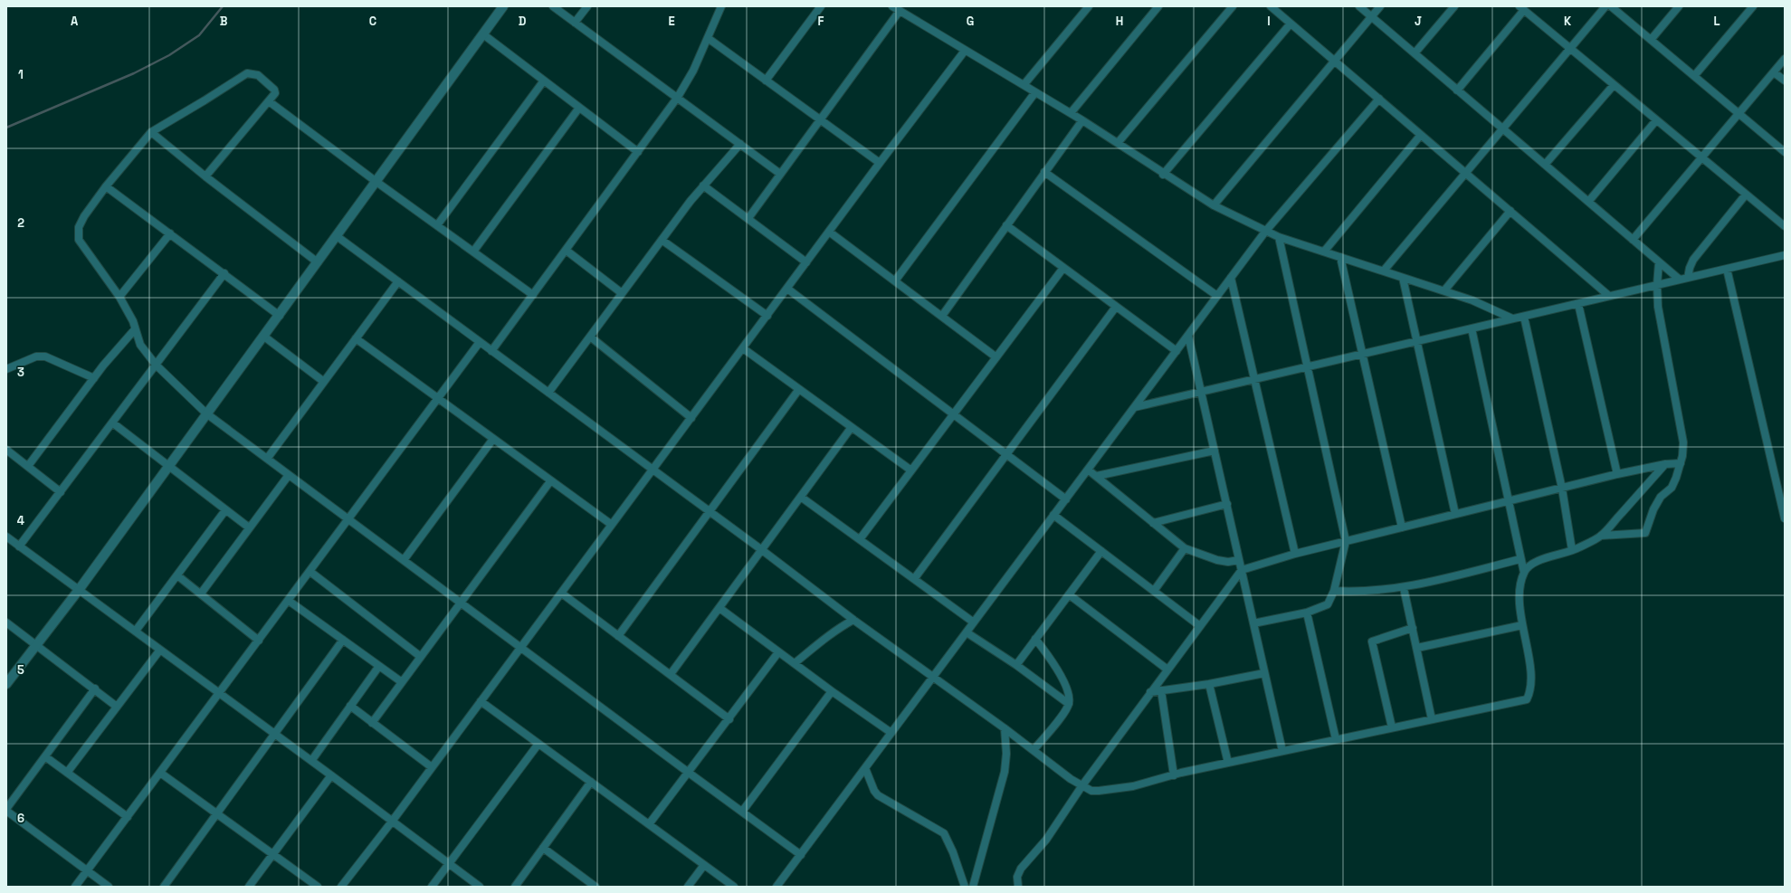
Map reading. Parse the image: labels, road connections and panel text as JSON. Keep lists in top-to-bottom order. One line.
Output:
{"grid":{"columns":["A","B","C","D","E","F","G","H","I","J","K","L"],"rows":["1","2","3","4","5","6"]}}
